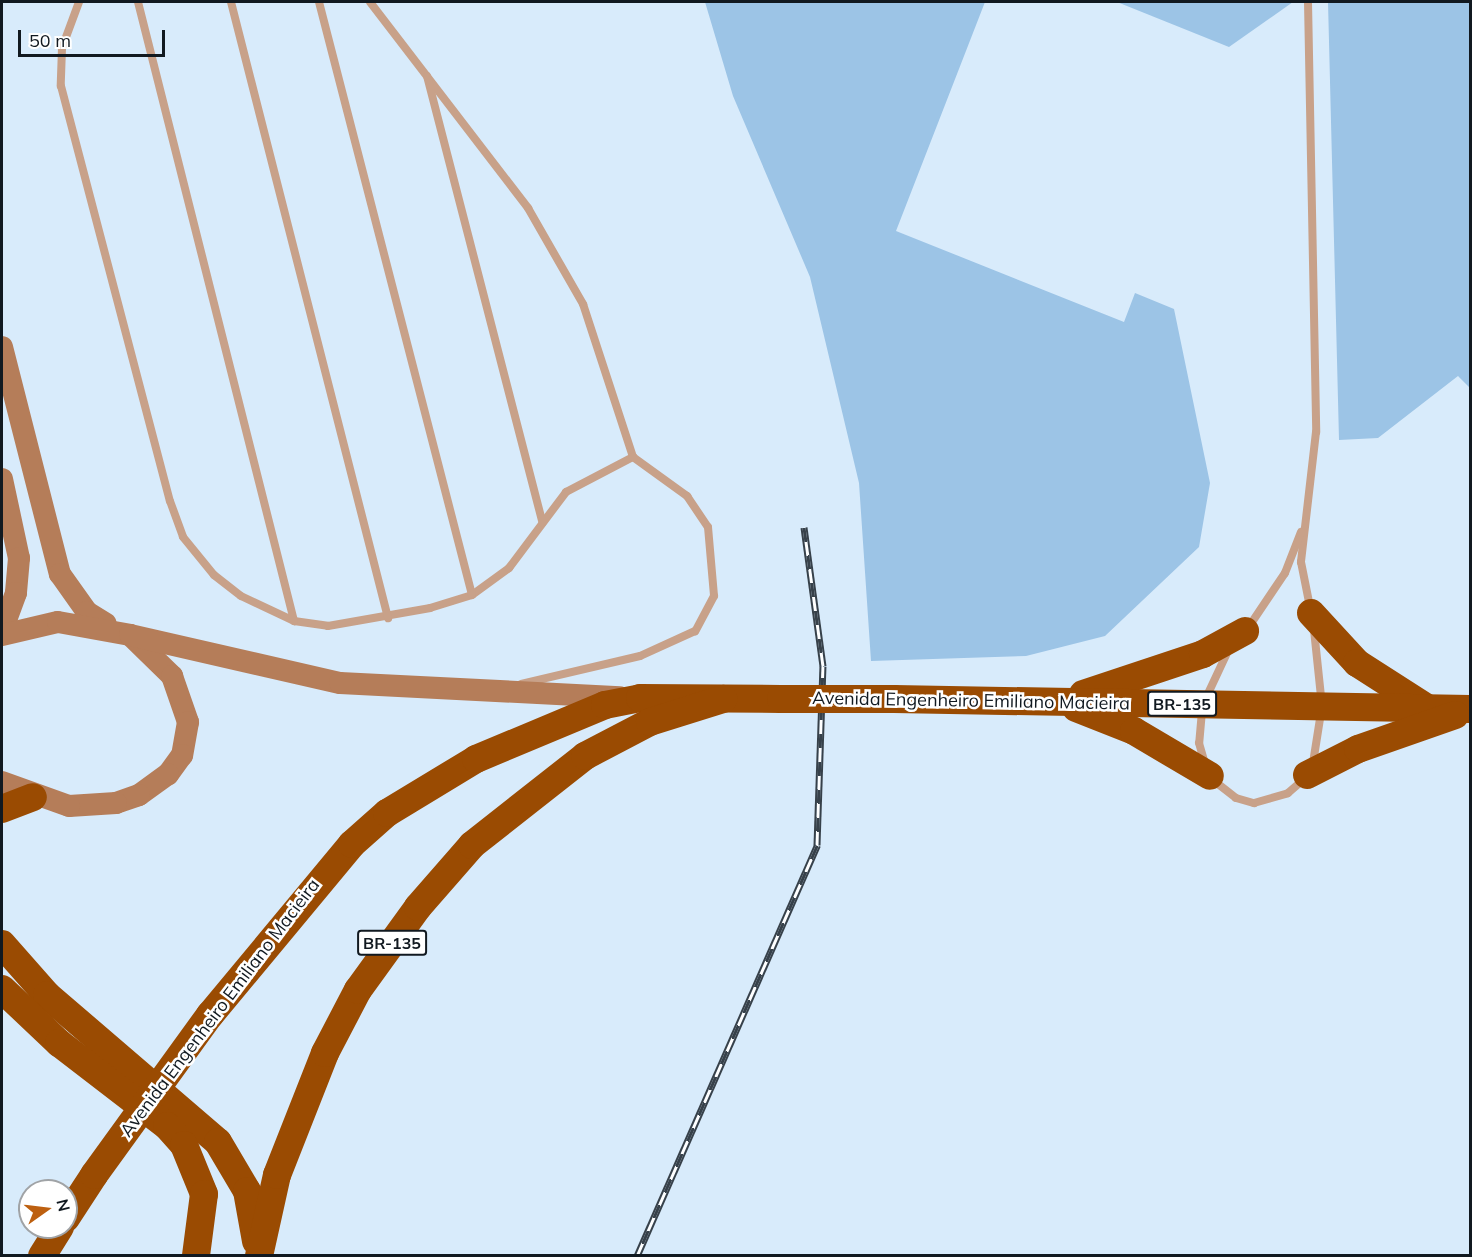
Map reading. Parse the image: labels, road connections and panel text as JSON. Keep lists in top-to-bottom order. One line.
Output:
{"streets":{"highway":["Avenida Engenheiro Emiliano Macieira","BR-135"]},"scale_bar":"50 m","north":"right"}
